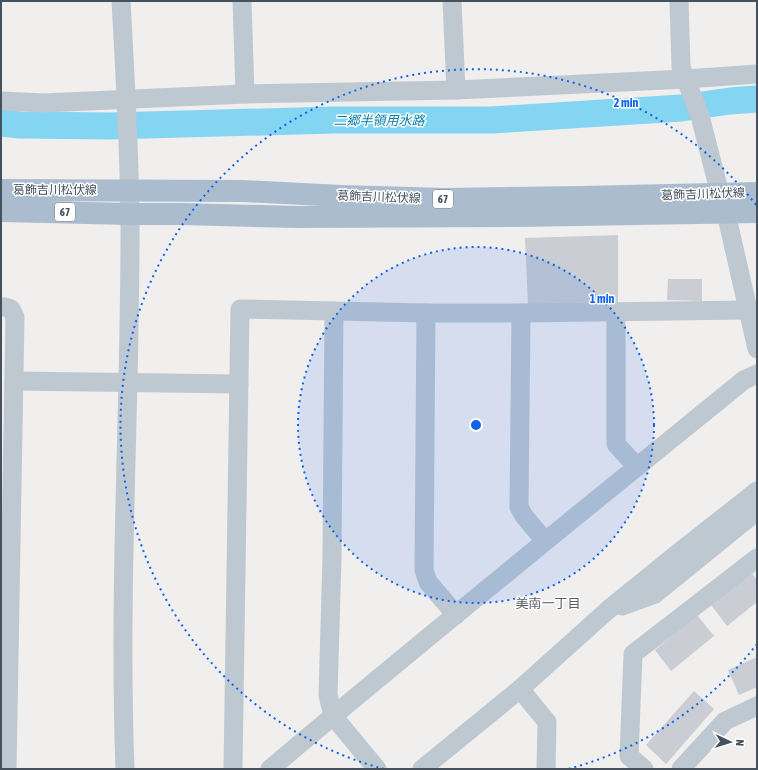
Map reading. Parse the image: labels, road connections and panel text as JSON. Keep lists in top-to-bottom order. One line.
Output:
{"streets":{"main road":["葛飾吉川松伏線","67"]},"districts":["美南一丁目"],"water":["二郷半領用水路"],"north":"right","rings":["2 min","1 min"]}
